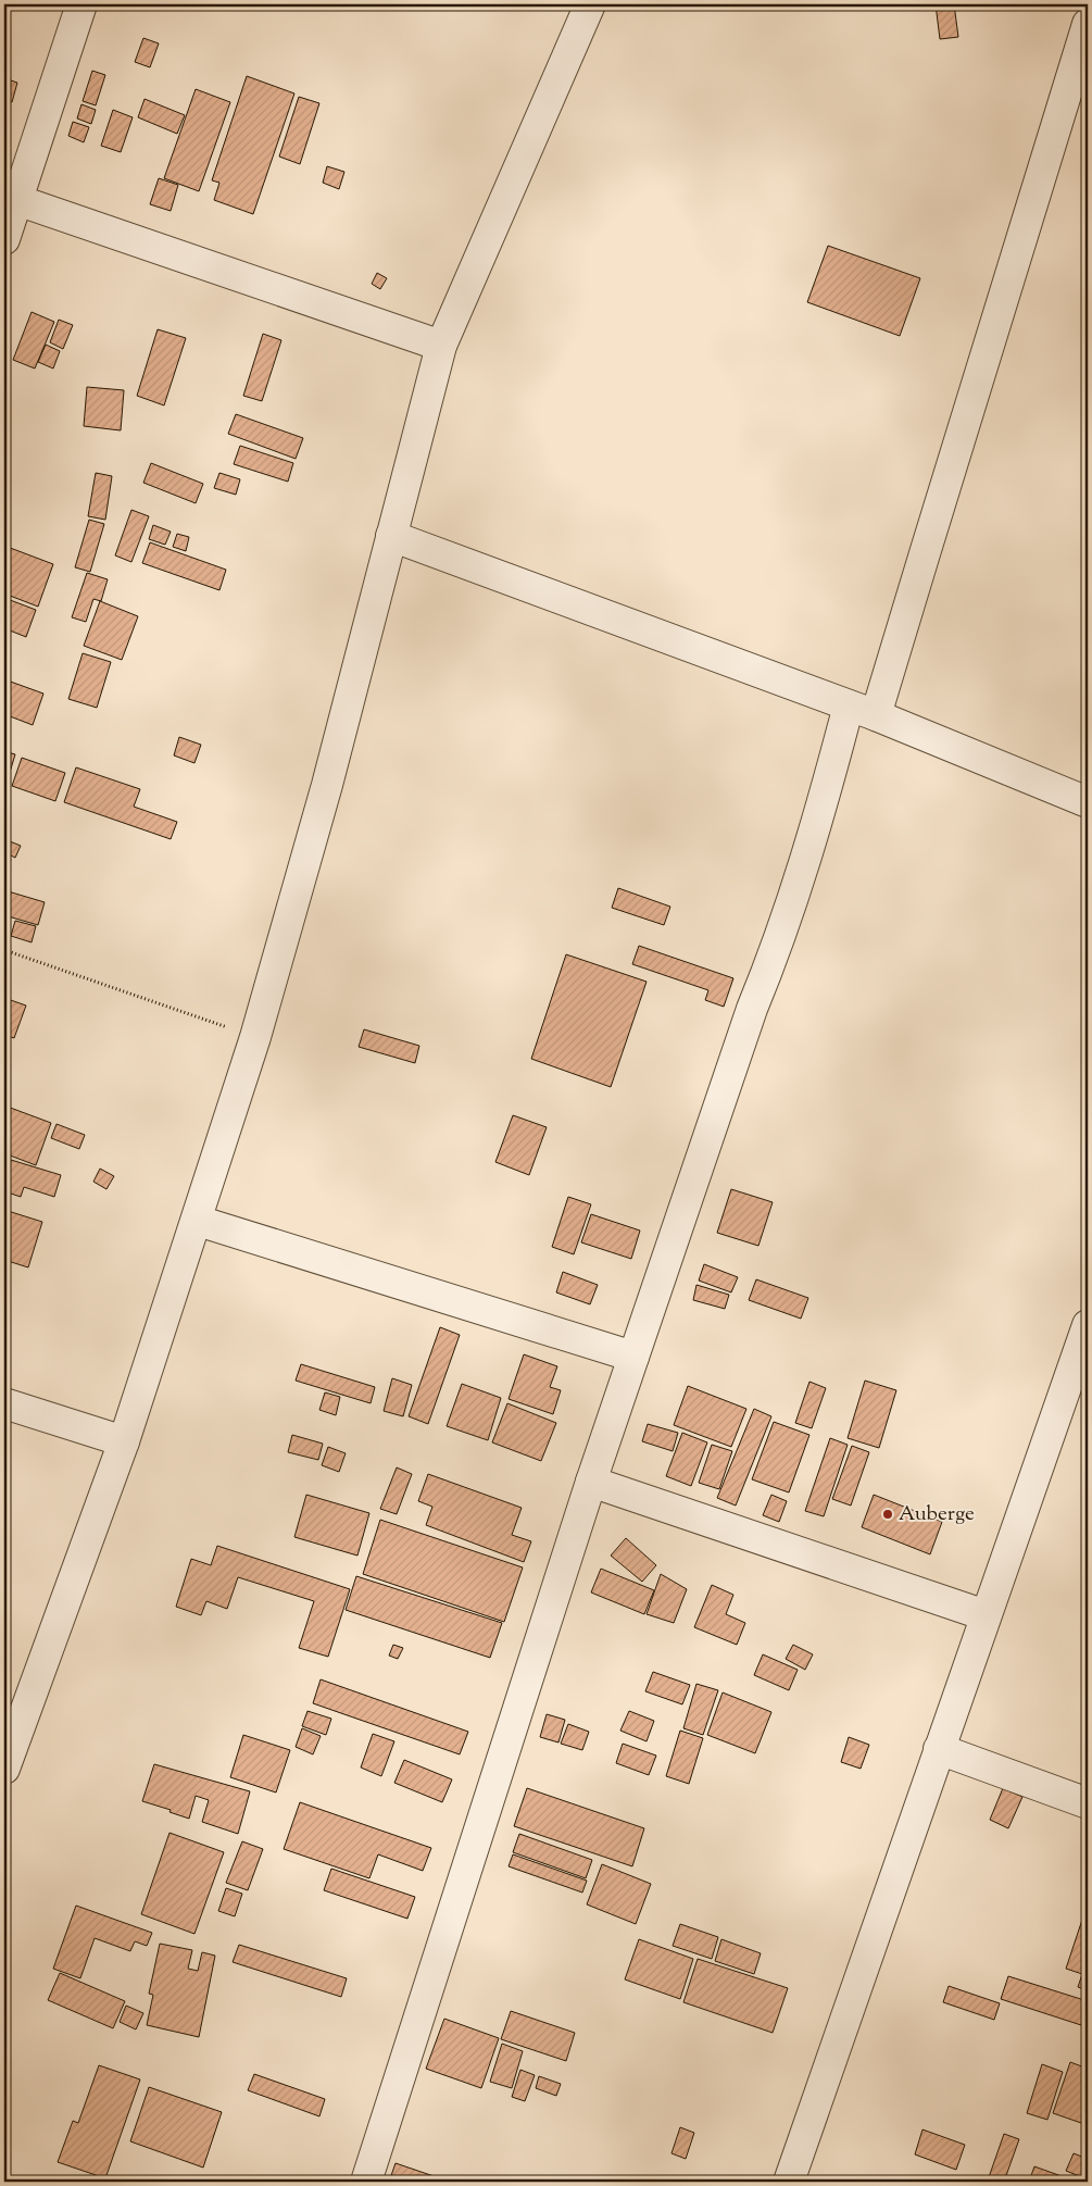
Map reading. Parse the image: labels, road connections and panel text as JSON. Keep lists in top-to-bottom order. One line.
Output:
{"places":["Auberge"]}
